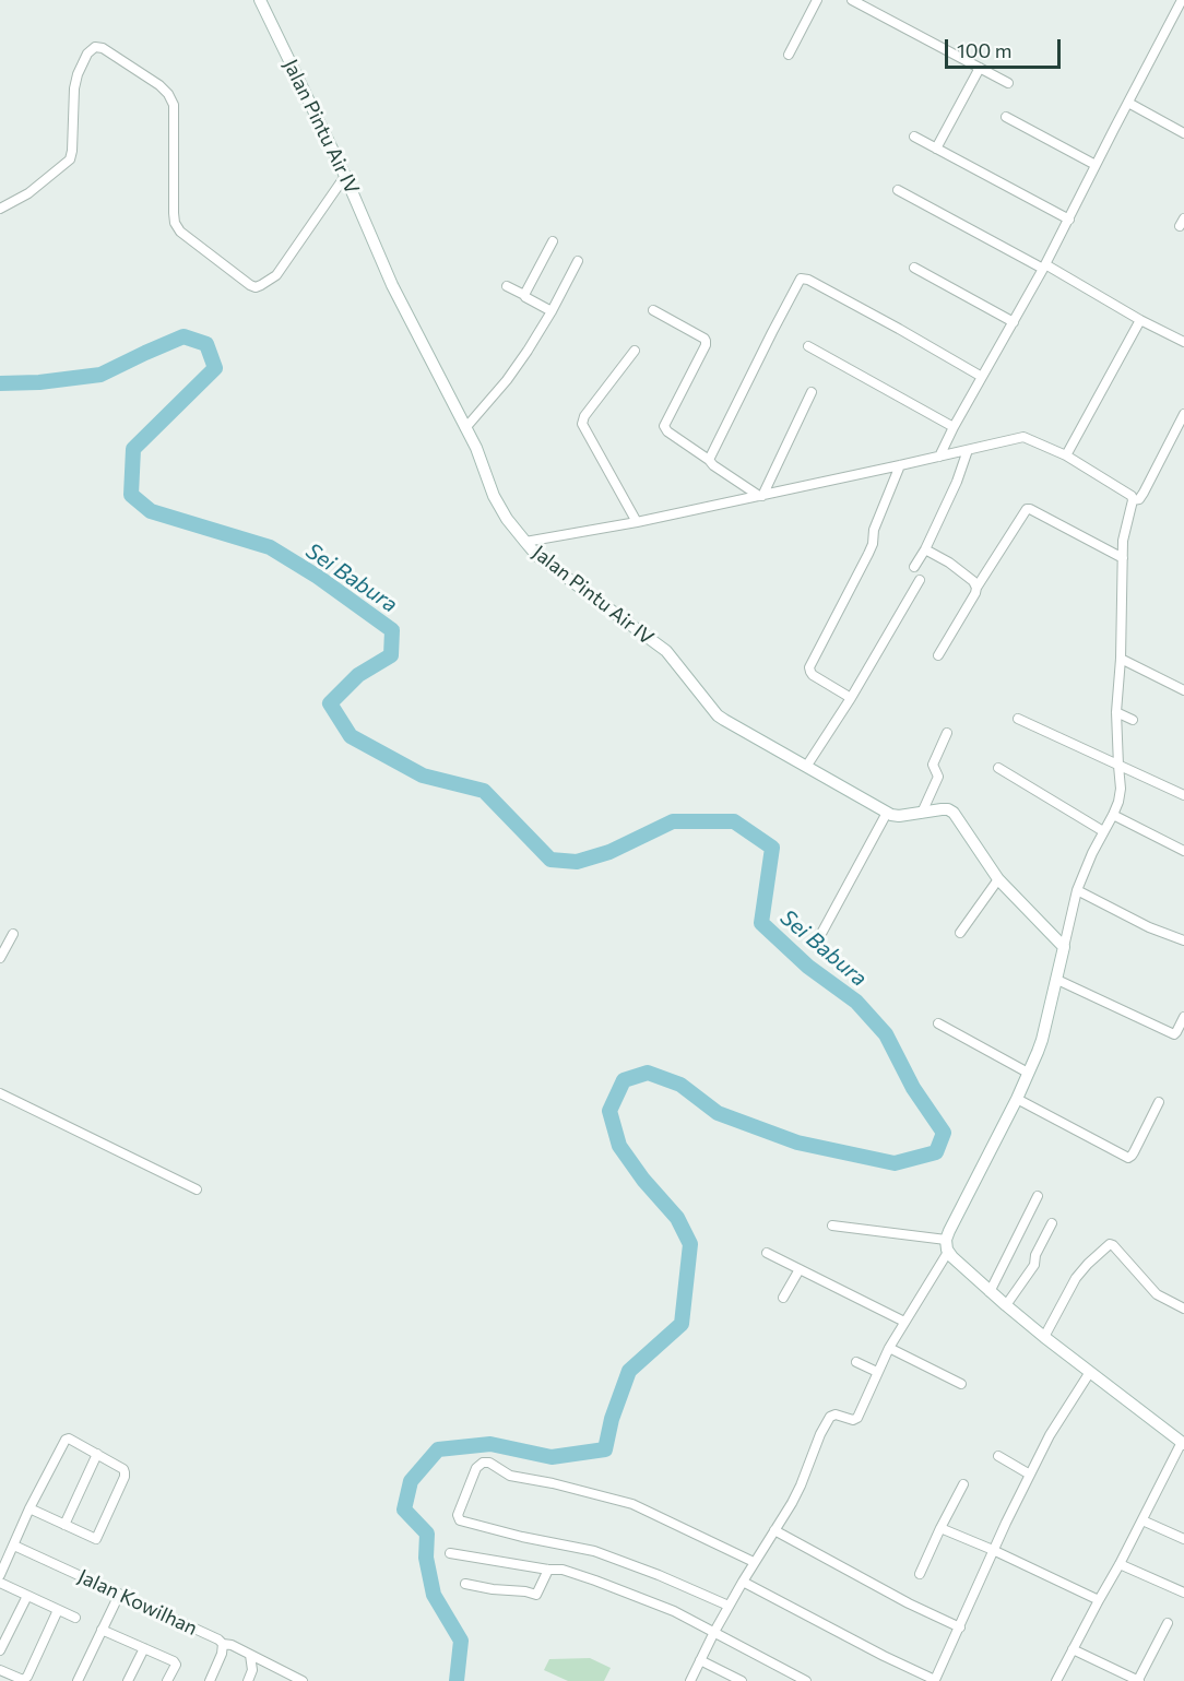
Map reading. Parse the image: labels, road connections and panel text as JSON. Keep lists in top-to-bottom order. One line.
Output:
{"streets":{"main road":["Jalan Pintu Air IV"],"street":["Jalan Kowilhan"]},"water":["Sei Babura"],"scale_bar":"100 m"}
